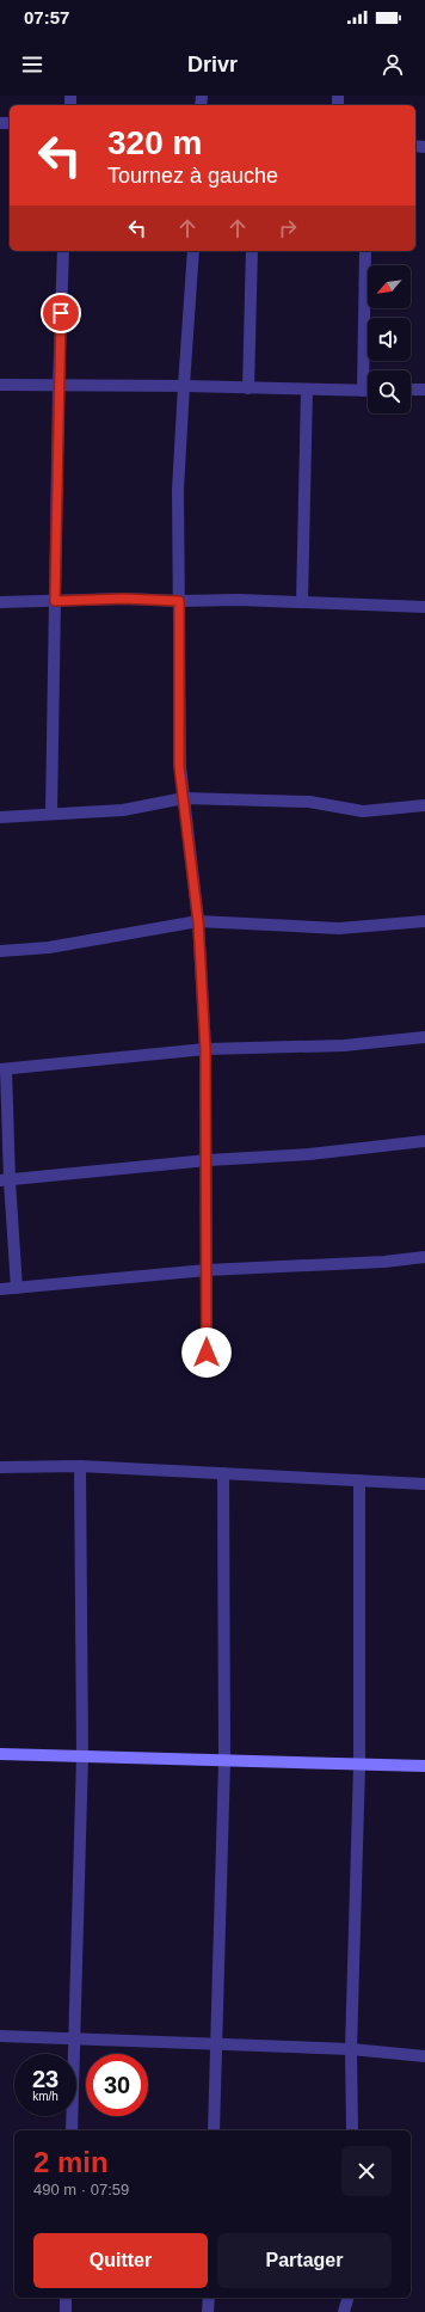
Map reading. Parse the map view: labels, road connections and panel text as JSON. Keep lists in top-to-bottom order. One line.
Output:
{"north":"bottom left","page":{"status":"07:57","header":"Drivr","turn":["320 m","Tournez à gauche"],"speed":"23 km/h","limit":"30","heading":["2 min","490 m · 07:59"],"buttons":["Quitter","Partager"]}}
